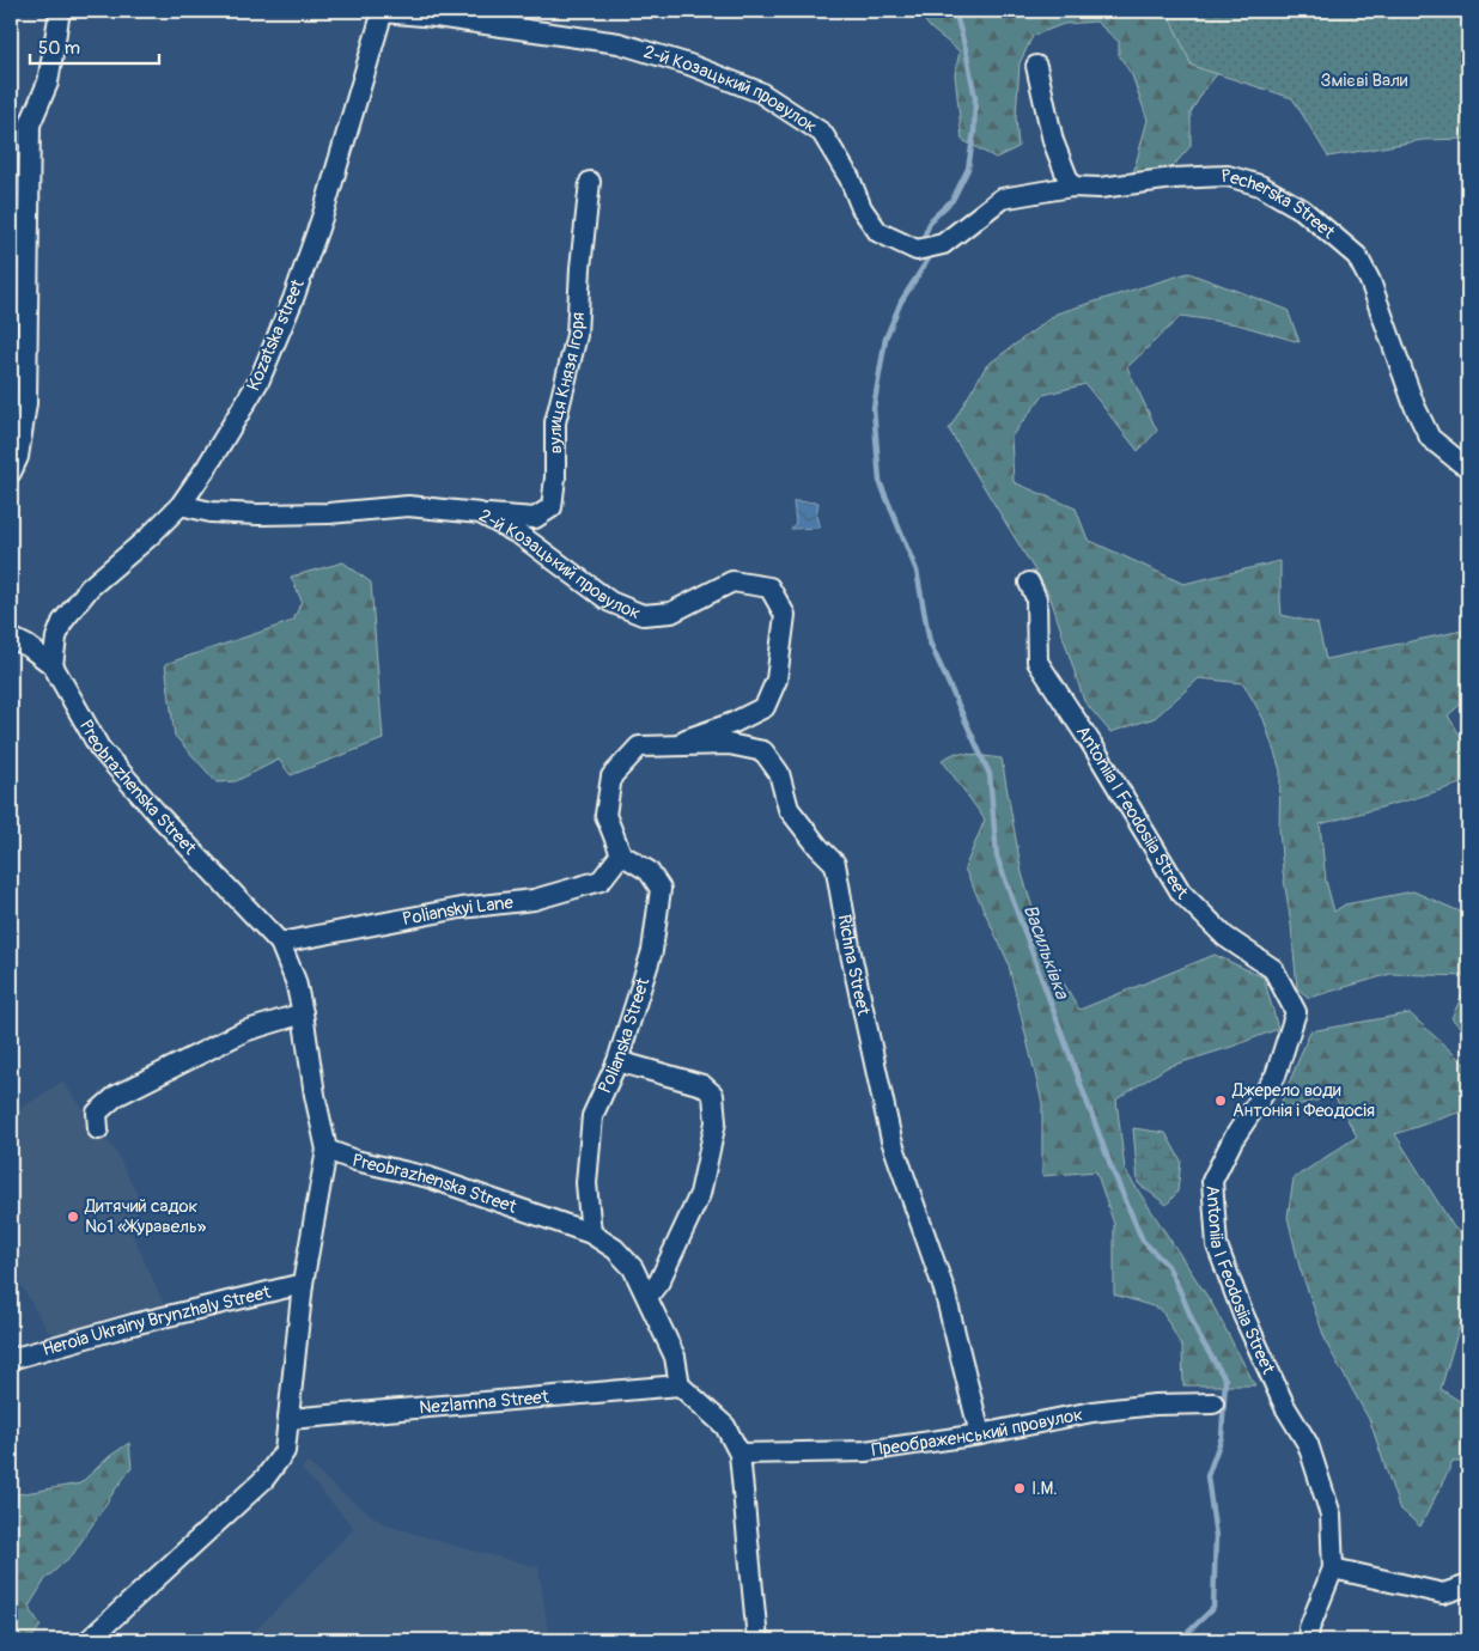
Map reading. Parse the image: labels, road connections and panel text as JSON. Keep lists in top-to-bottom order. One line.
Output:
{"streets":{"street":["2-й Козацький провулок","Pecherska Street","Kozatska street","вулиця Князя Ігоря","Preobrazhenska Street","Antoniia I Feodosiia Street","Polianskyi Lane","Richna Street","Polianska Street","Heroia Ukrainy Brynzhaly Street","Nezlamna Street","Преображенський провулок"]},"crossings":[["2-й Козацький провулок","Pecherska Street"],["2-й Козацький провулок","Kozatska street"],["2-й Козацький провулок","вулиця Князя Ігоря"],["2-й Козацький провулок","Richna Street"],["Kozatska street","Preobrazhenska Street"],["Preobrazhenska Street","Polianskyi Lane"],["Preobrazhenska Street","Polianska Street"],["Preobrazhenska Street","Nezlamna Street"],["Polianskyi Lane","Richna Street"],["Polianskyi Lane","Polianska Street"],["Richna Street","Polianska Street"],["Richna Street","Преображенський провулок"]],"water":["Васильківка"],"parks":["Змієві Вали"],"places":["Джерело води Антонія і Феодосія","Дитячий садок №1 «Журавель»","І.М."],"scale_bar":"50 m"}
